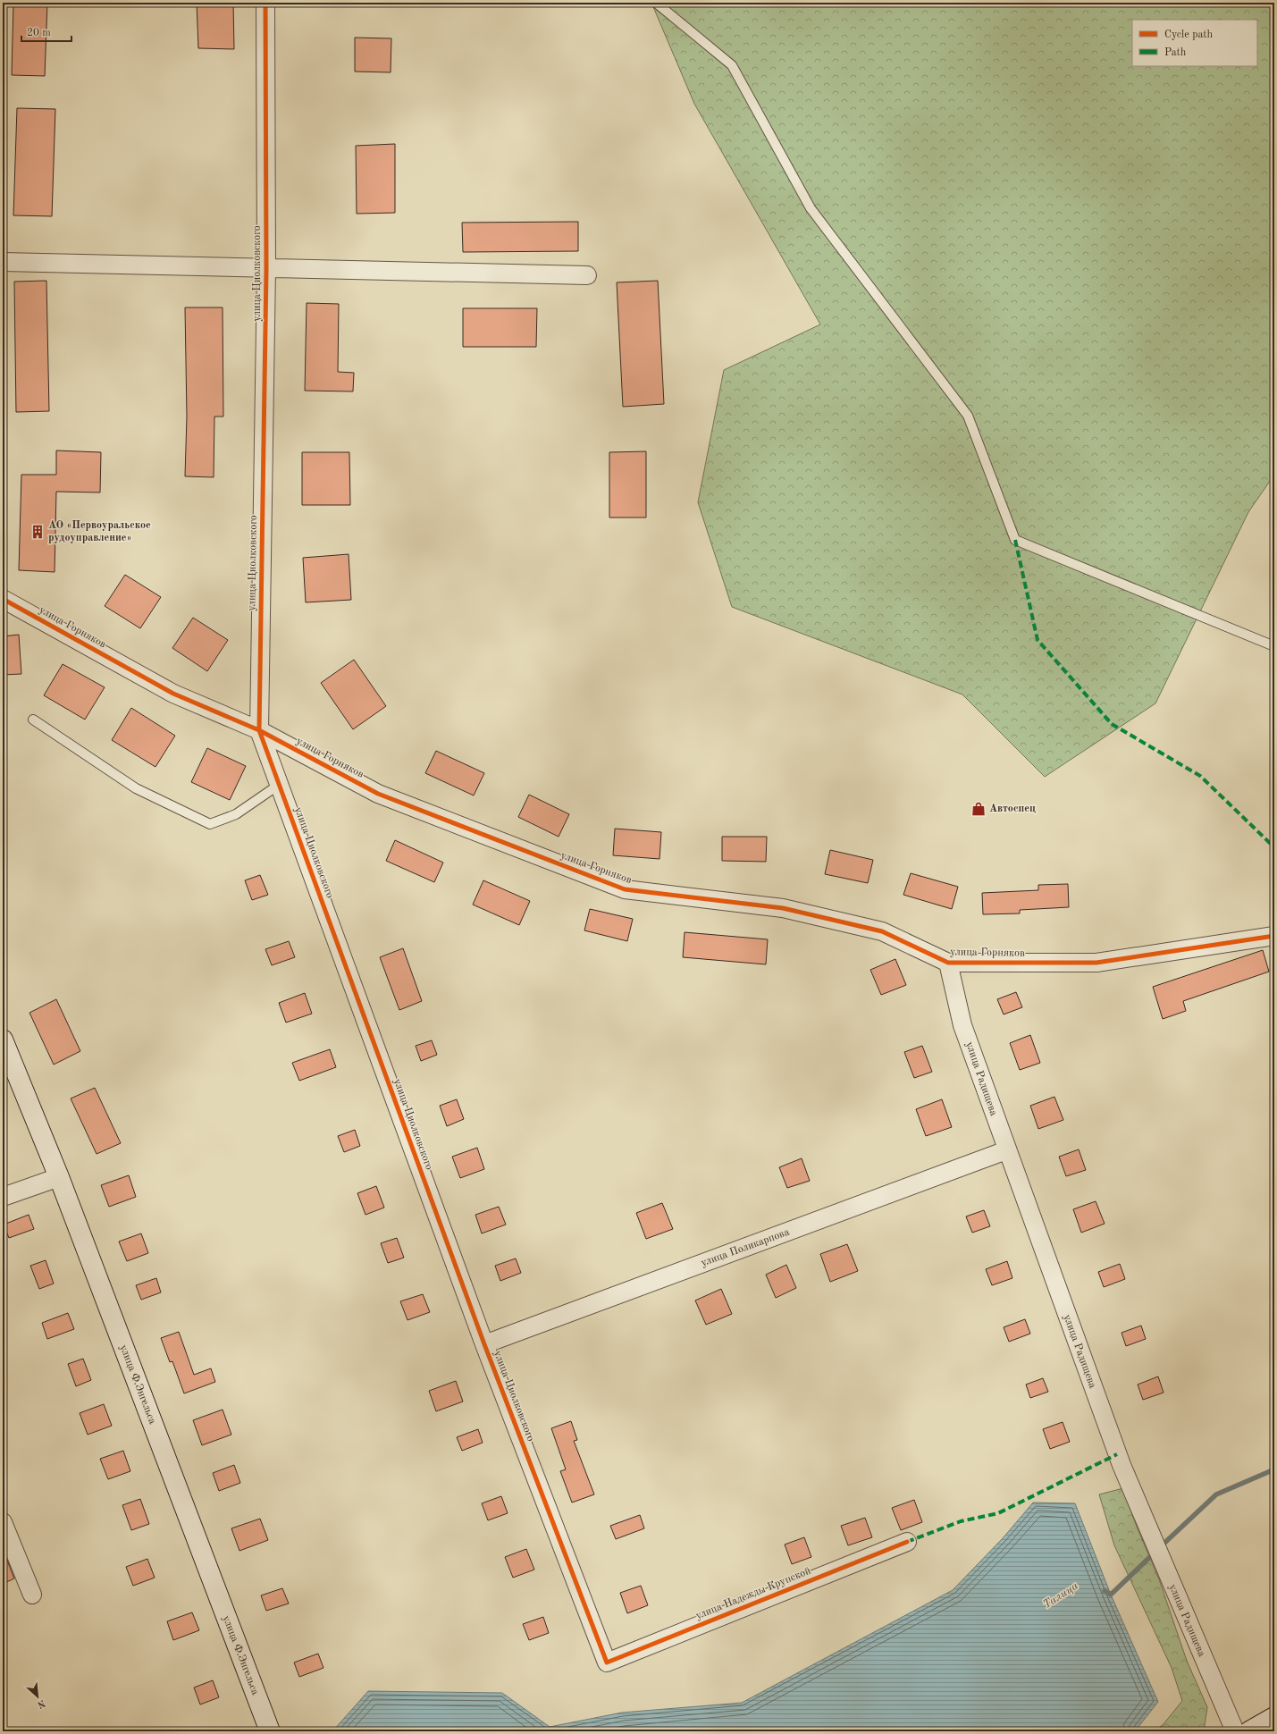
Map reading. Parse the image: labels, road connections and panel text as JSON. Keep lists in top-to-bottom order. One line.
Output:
{"streets":{"street":["улица Циолковского","улица Горняков","улица Радищева","улица Поликарпова","улица Ф.Энгельса","улица Надежды Крупской"]},"crossings":[["улица Циолковского","улица Горняков"],["улица Циолковского","улица Поликарпова"],["улица Циолковского","улица Надежды Крупской"],["улица Горняков","улица Радищева"],["улица Радищева","улица Поликарпова"]],"water":["Талица"],"places":{"building":["АО «Первоуральское рудоуправление»"],"shop":["Автоспец"]},"legend":["Cycle path","Path"],"scale_bar":"20 m","north":"bottom right"}
